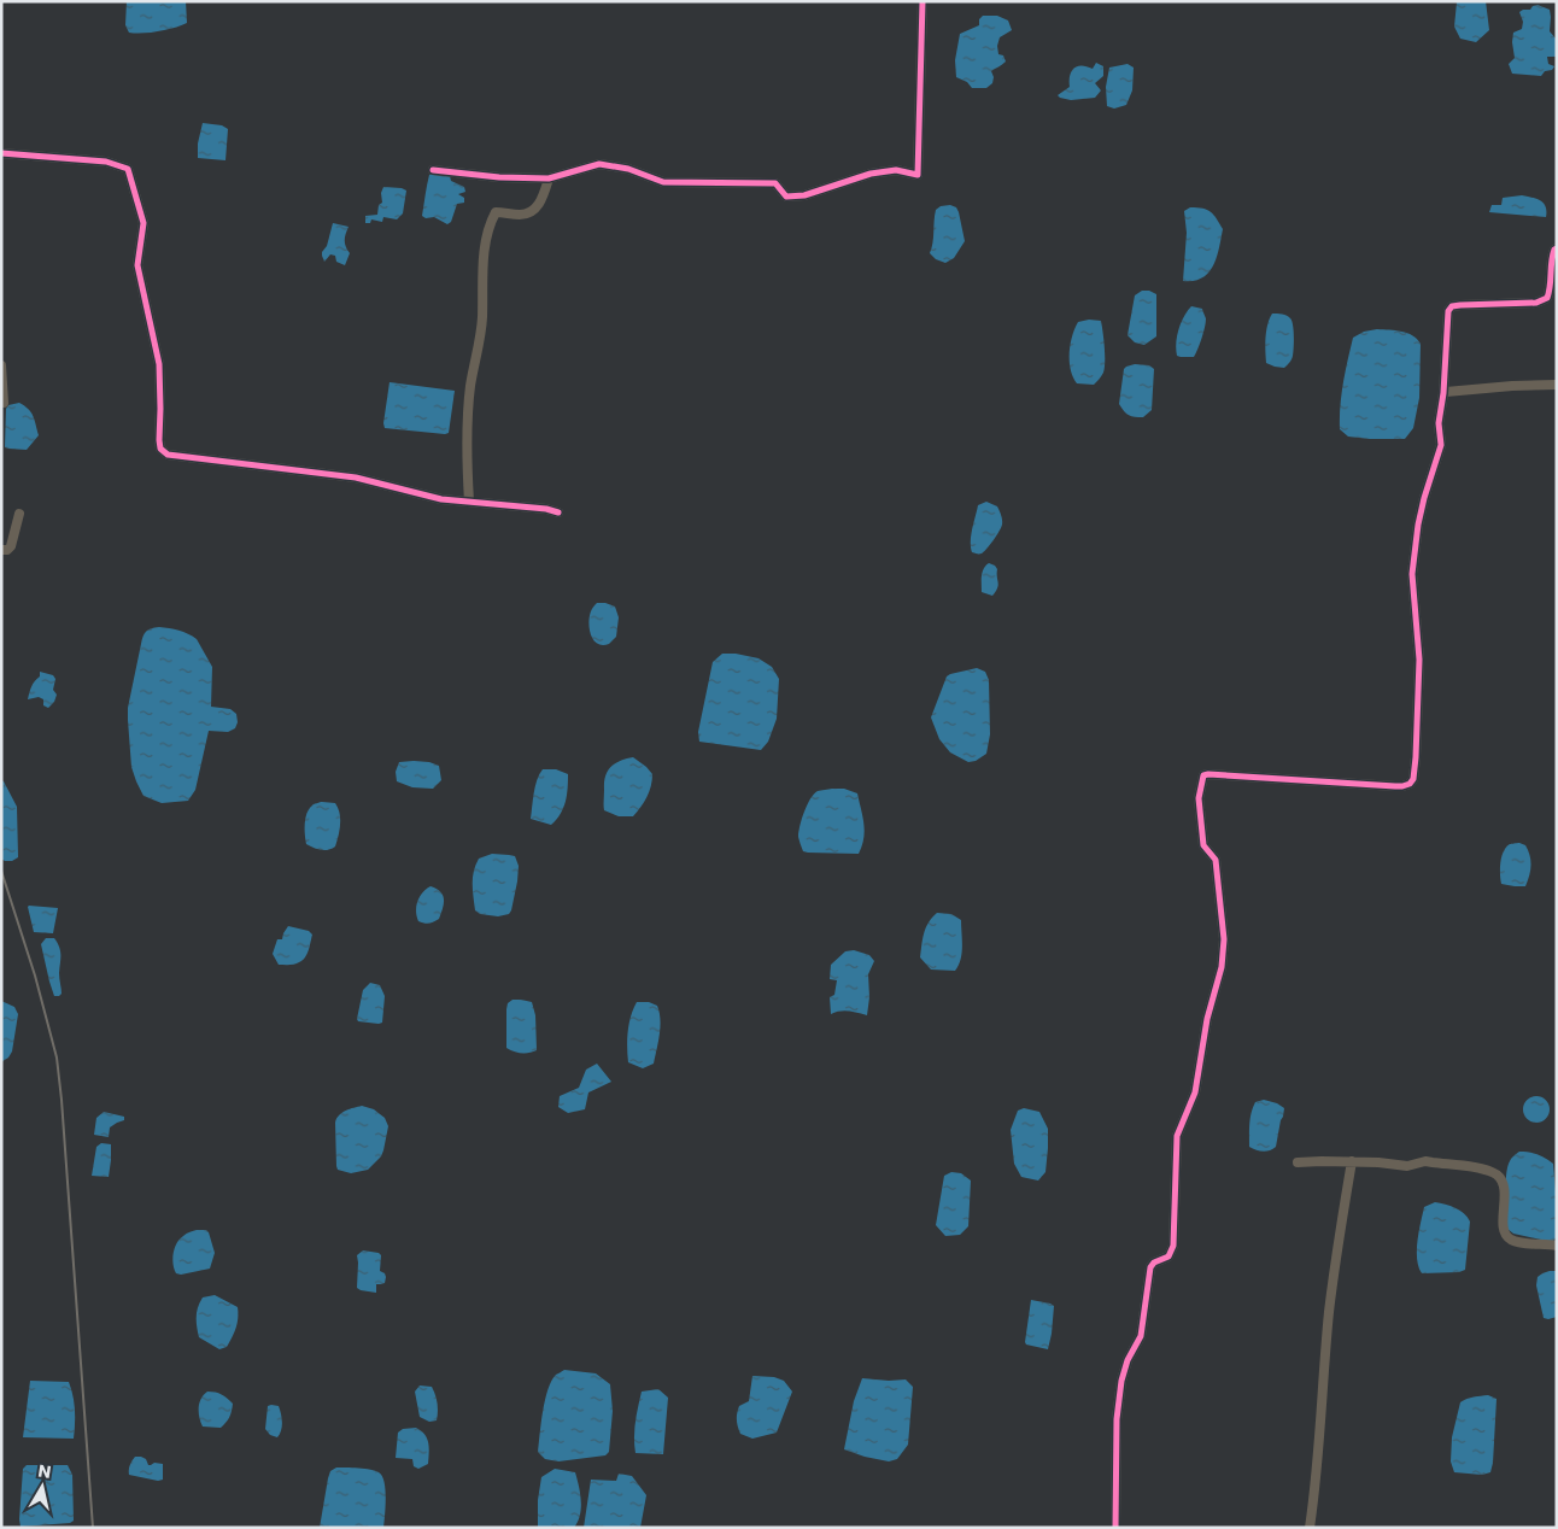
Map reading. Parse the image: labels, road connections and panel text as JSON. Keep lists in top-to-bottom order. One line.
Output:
{"north":"top"}
